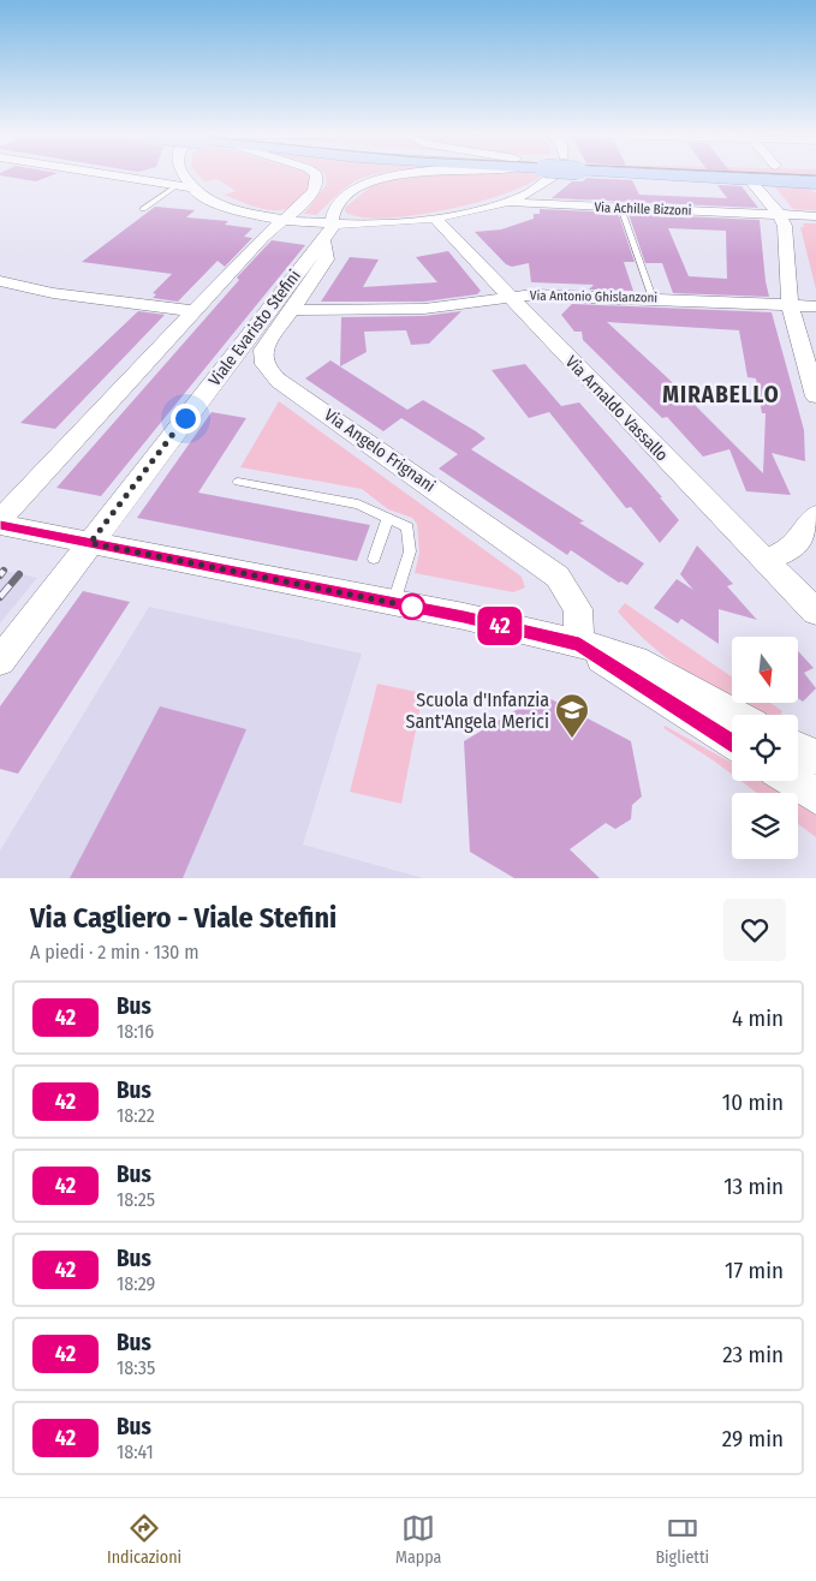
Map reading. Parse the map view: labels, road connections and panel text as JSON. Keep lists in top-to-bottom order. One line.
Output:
{"streets":{"street":["Via Achille Bizzoni","Via Antonio Ghislanzoni","Viale Evaristo Stefini","Via Arnaldo Vassallo","Via Angelo Frignani"]},"crossings":[["Via Antonio Ghislanzoni","Via Arnaldo Vassallo"],["Via Antonio Ghislanzoni","Via Angelo Frignani"],["Viale Evaristo Stefini","Via Angelo Frignani"]],"districts":["MIRABELLO"],"places":{"school or university":["Scuola d'Infanzia Sant'Angela Merici"]},"lines":["bus line 42"],"north":"bottom","page":{"on_map":"42","heading":["Via Cagliero - Viale Stefini","A piedi · 2 min · 130 m"],"list":[{"mark":"42","name":"Bus","note":"18:16","value":"4 min"},{"mark":"42","name":"Bus","note":"18:22","value":"10 min"},{"mark":"42","name":"Bus","note":"18:25","value":"13 min"},{"mark":"42","name":"Bus","note":"18:29","value":"17 min"},{"mark":"42","name":"Bus","note":"18:35","value":"23 min"},{"mark":"42","name":"Bus","note":"18:41","value":"29 min"}],"tabs":["Indicazioni","Mappa","Biglietti"]}}
